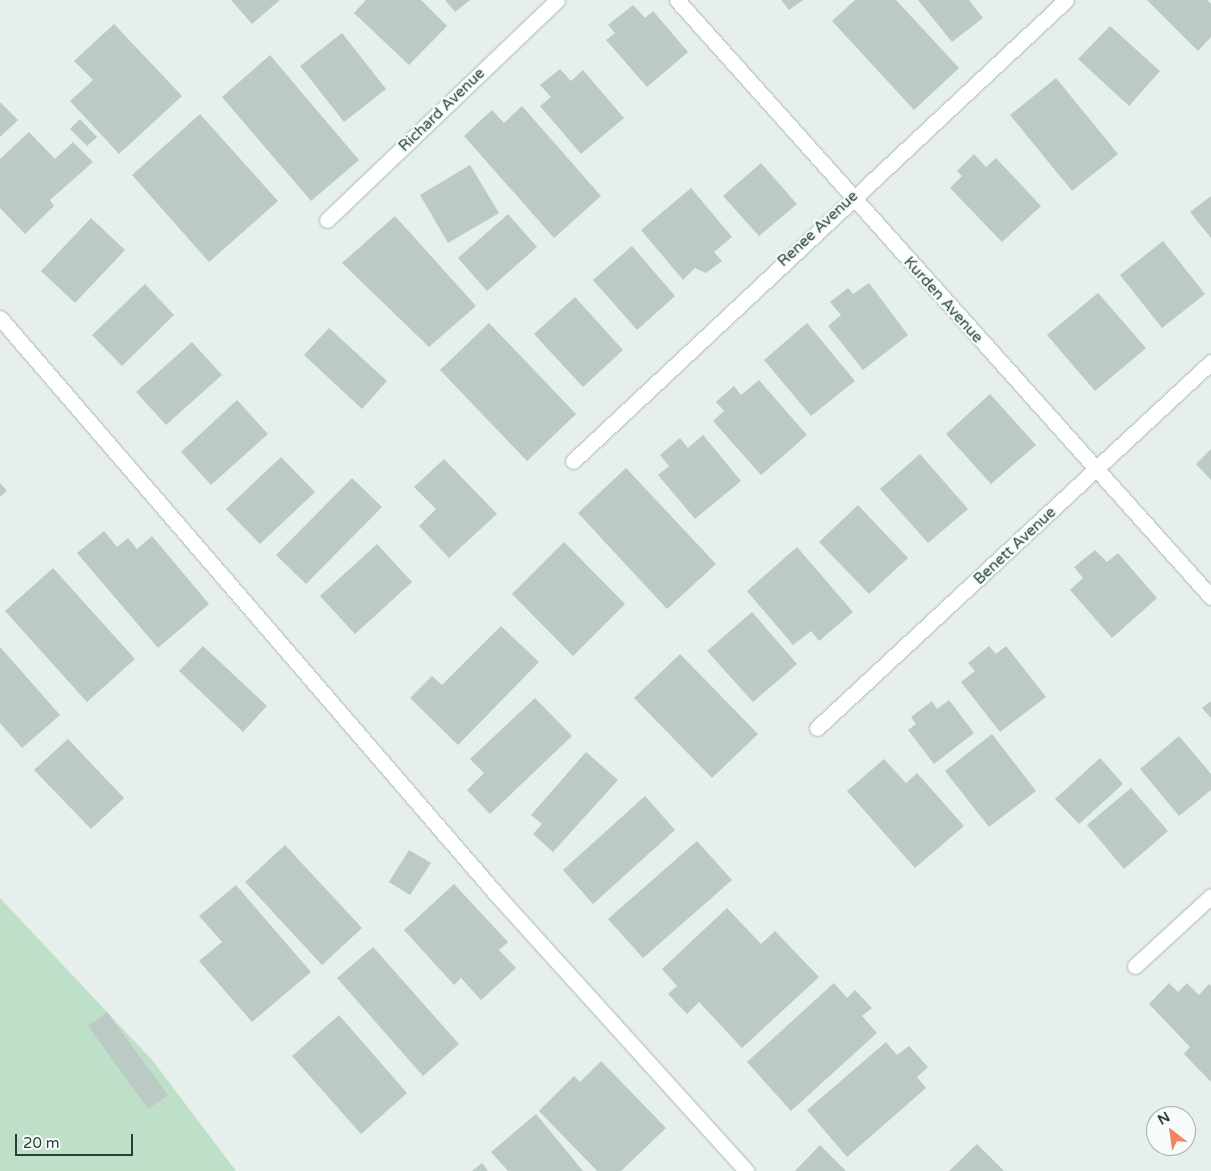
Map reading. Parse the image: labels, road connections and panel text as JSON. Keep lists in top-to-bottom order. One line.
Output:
{"streets":{"street":["Richard Avenue","Renee Avenue","Kurden Avenue","Benett Avenue"]},"crossings":[["Renee Avenue","Kurden Avenue"],["Kurden Avenue","Benett Avenue"]],"scale_bar":"20 m","north":"top left"}
